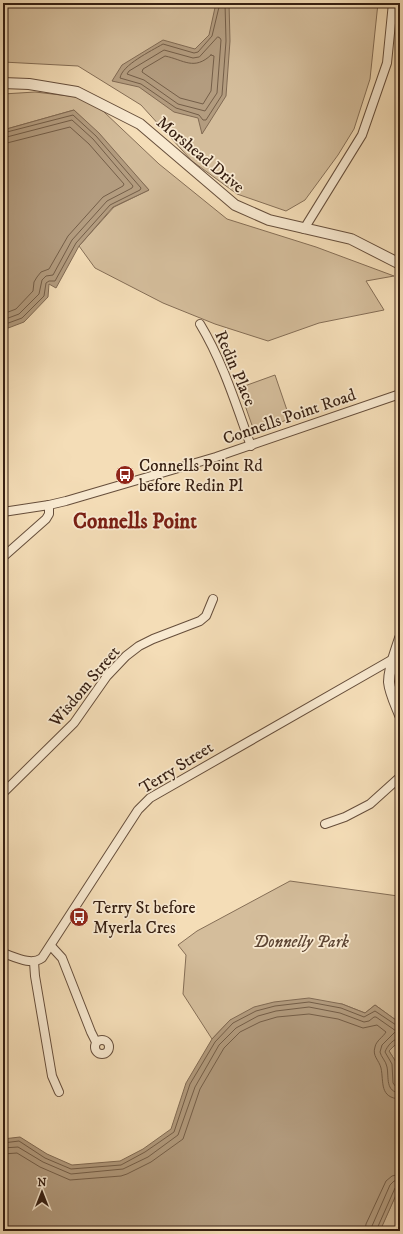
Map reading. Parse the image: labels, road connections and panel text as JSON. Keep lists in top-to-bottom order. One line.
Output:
{"streets":{"street":["Morshead Drive","Redin Place","Connells Point Road","Wisdom Street","Terry Street"]},"crossings":[["Redin Place","Connells Point Road"]],"districts":["Connells Point"],"parks":["Donnelly Park"],"places":{"bus stop":["Connells Point Rd before Redin Pl","Terry St before Myerla Cres"]},"north":"top"}
